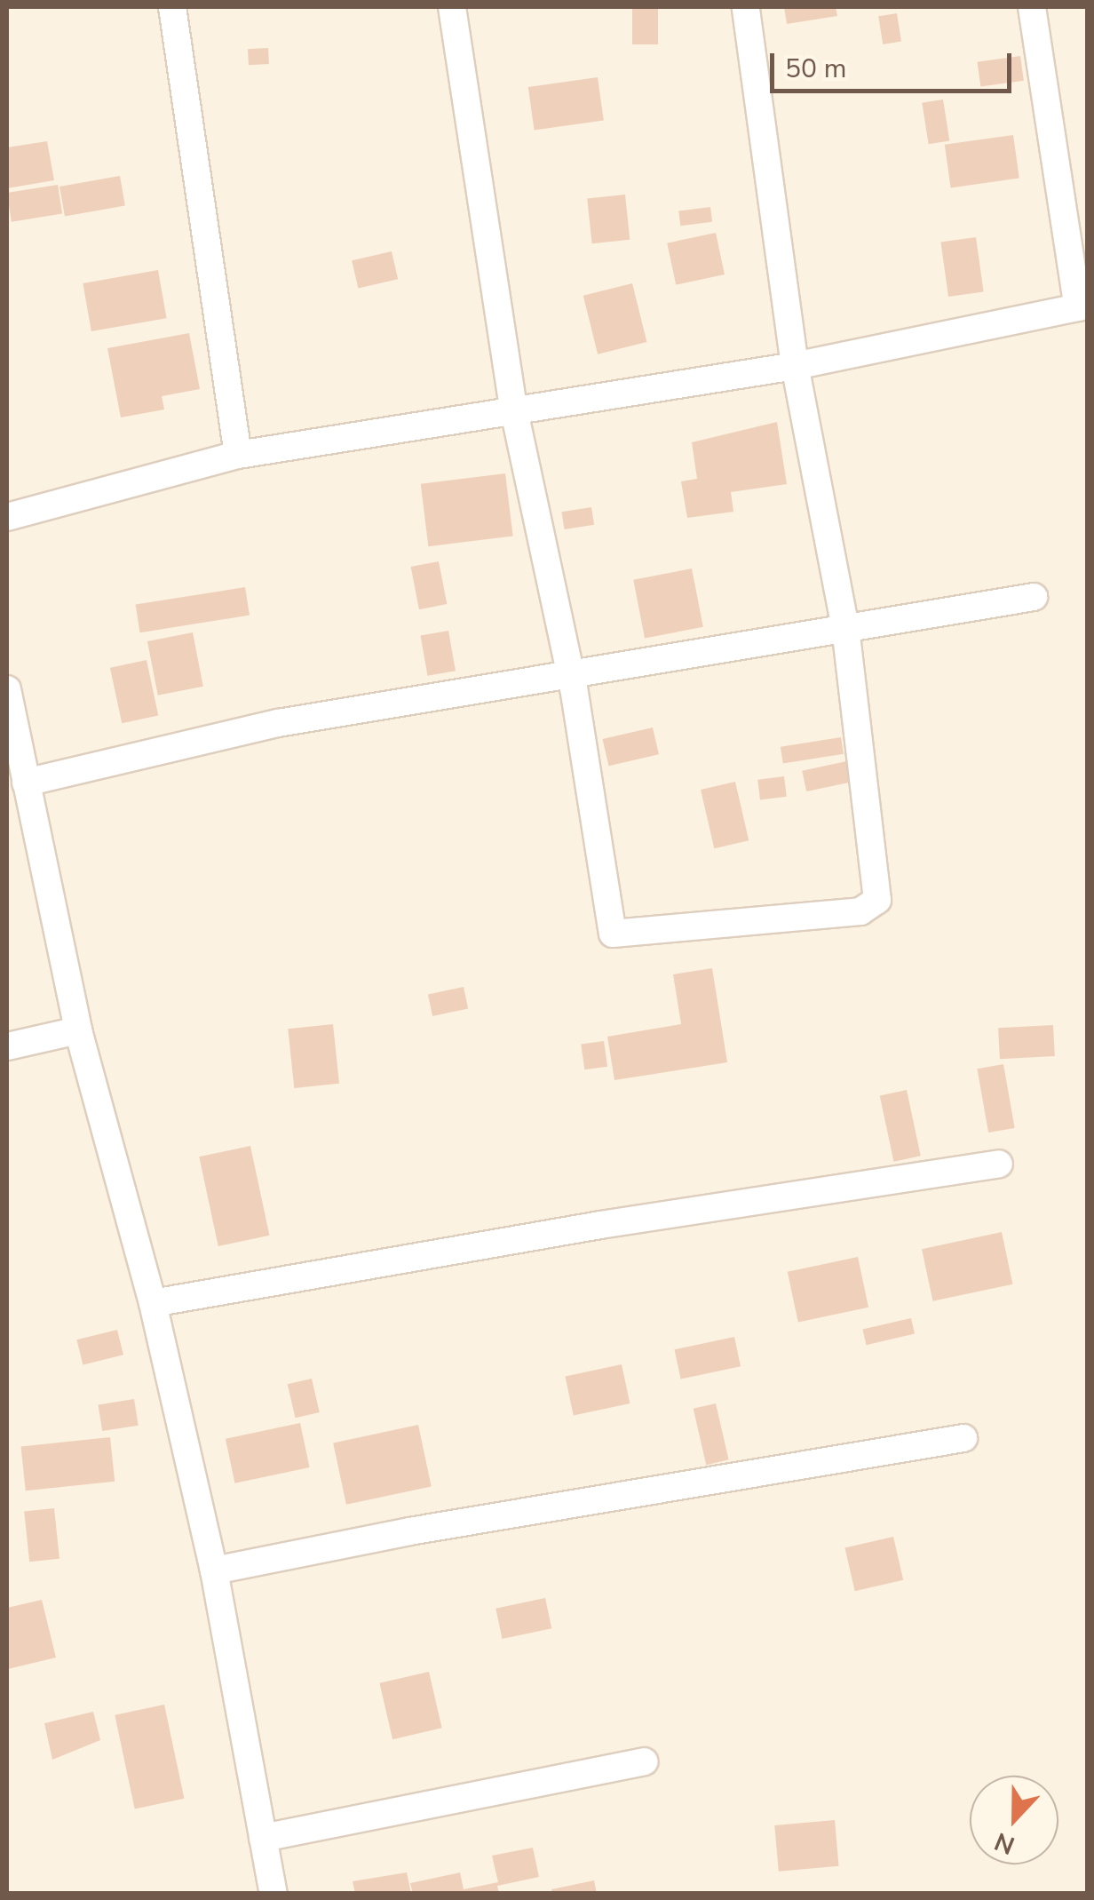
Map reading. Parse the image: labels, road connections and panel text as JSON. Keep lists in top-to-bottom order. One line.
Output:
{"scale_bar":"50 m","north":"bottom"}
